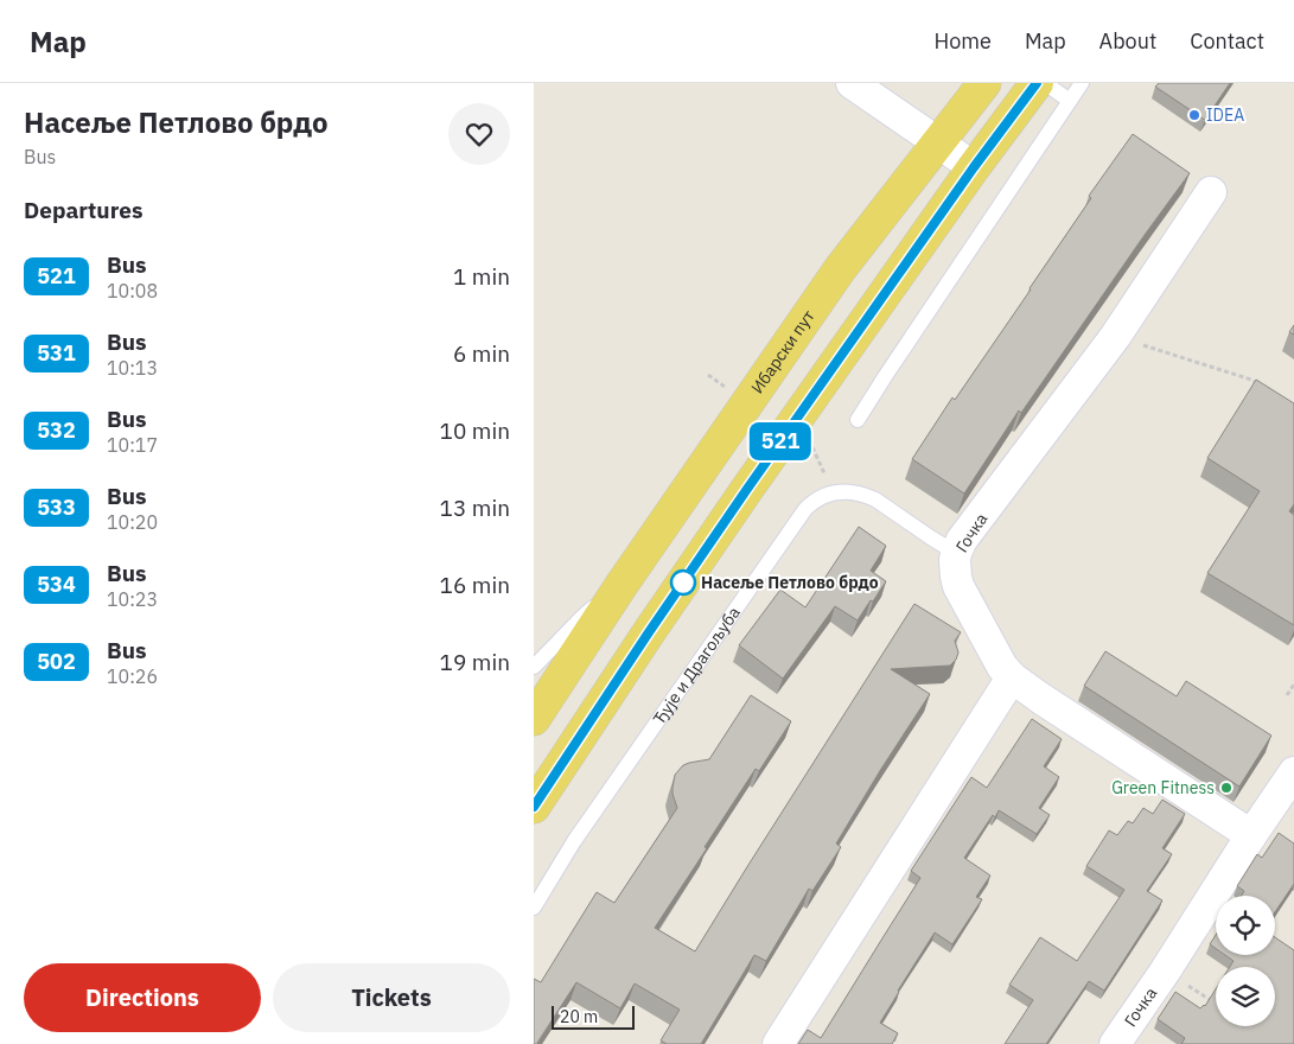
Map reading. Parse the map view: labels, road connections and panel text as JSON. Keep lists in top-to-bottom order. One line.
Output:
{"streets":{"main road":["Ибарски пут"],"street":["Гочка"],"lane":["Ђује и Драгољуба"]},"places":["IDEA","Насеље Петлово брдо","Green Fitness"],"lines":["bus line 521"],"scale_bar":"20 m","page":{"header":"Map","nav":["Home","Map","About","Contact"],"heading":[["Насеље Петлово брдо","Bus"],"Departures"],"on_map":"521","list":[{"mark":"521","name":"Bus","note":"10:08","value":"1 min"},{"mark":"531","name":"Bus","note":"10:13","value":"6 min"},{"mark":"532","name":"Bus","note":"10:17","value":"10 min"},{"mark":"533","name":"Bus","note":"10:20","value":"13 min"},{"mark":"534","name":"Bus","note":"10:23","value":"16 min"},{"mark":"502","name":"Bus","note":"10:26","value":"19 min"}],"buttons":["Directions","Tickets"],"scale":"20 m"}}
